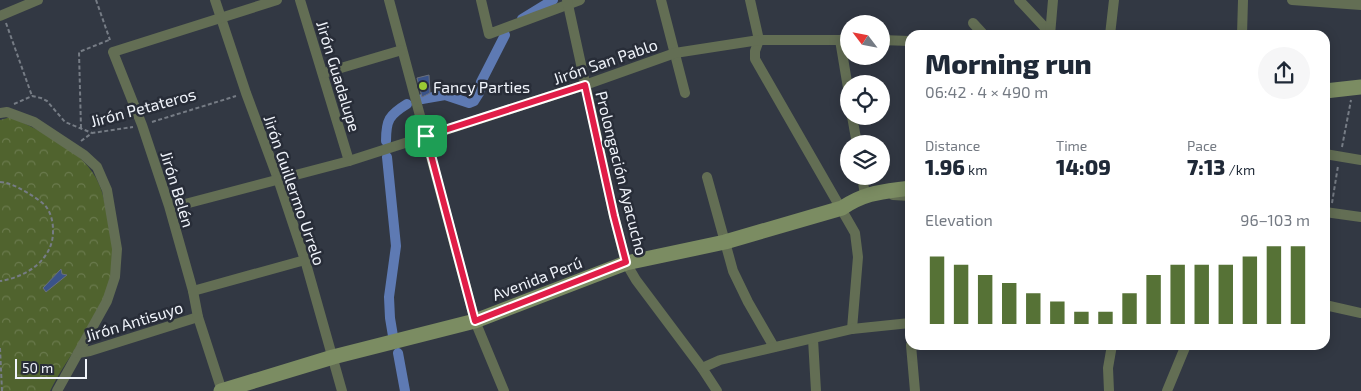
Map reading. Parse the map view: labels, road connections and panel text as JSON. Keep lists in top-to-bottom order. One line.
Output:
{"streets":{"street":["Jirón San Pablo","Jirón Guadalupe","Prolongación Ayacucho","Jirón Belén","Jirón Guillermo Urrelo","Avenida Perú","Jirón Antisuyo"],"path":["Jirón Petateros"]},"crossings":[["Jirón San Pablo","Jirón Guadalupe"],["Jirón San Pablo","Prolongación Ayacucho"],["Jirón San Pablo","Jirón Guillermo Urrelo"],["Jirón Petateros","Jirón Belén"],["Jirón Petateros","Jirón Guillermo Urrelo"],["Prolongación Ayacucho","Avenida Perú"],["Jirón Belén","Avenida Perú"],["Jirón Belén","Jirón Antisuyo"],["Jirón Guillermo Urrelo","Avenida Perú"]],"places":["Fancy Parties"],"scale_bar":"50 m","north":"top left","page":{"heading":["Morning run","06:42 · 4 × 490 m"],"stats":[["Distance","1.96 km"],["Time","14:09"],["Pace","7:13 /km"]],"chart":["Elevation","96–103 m"],"scale":"50 m"}}
